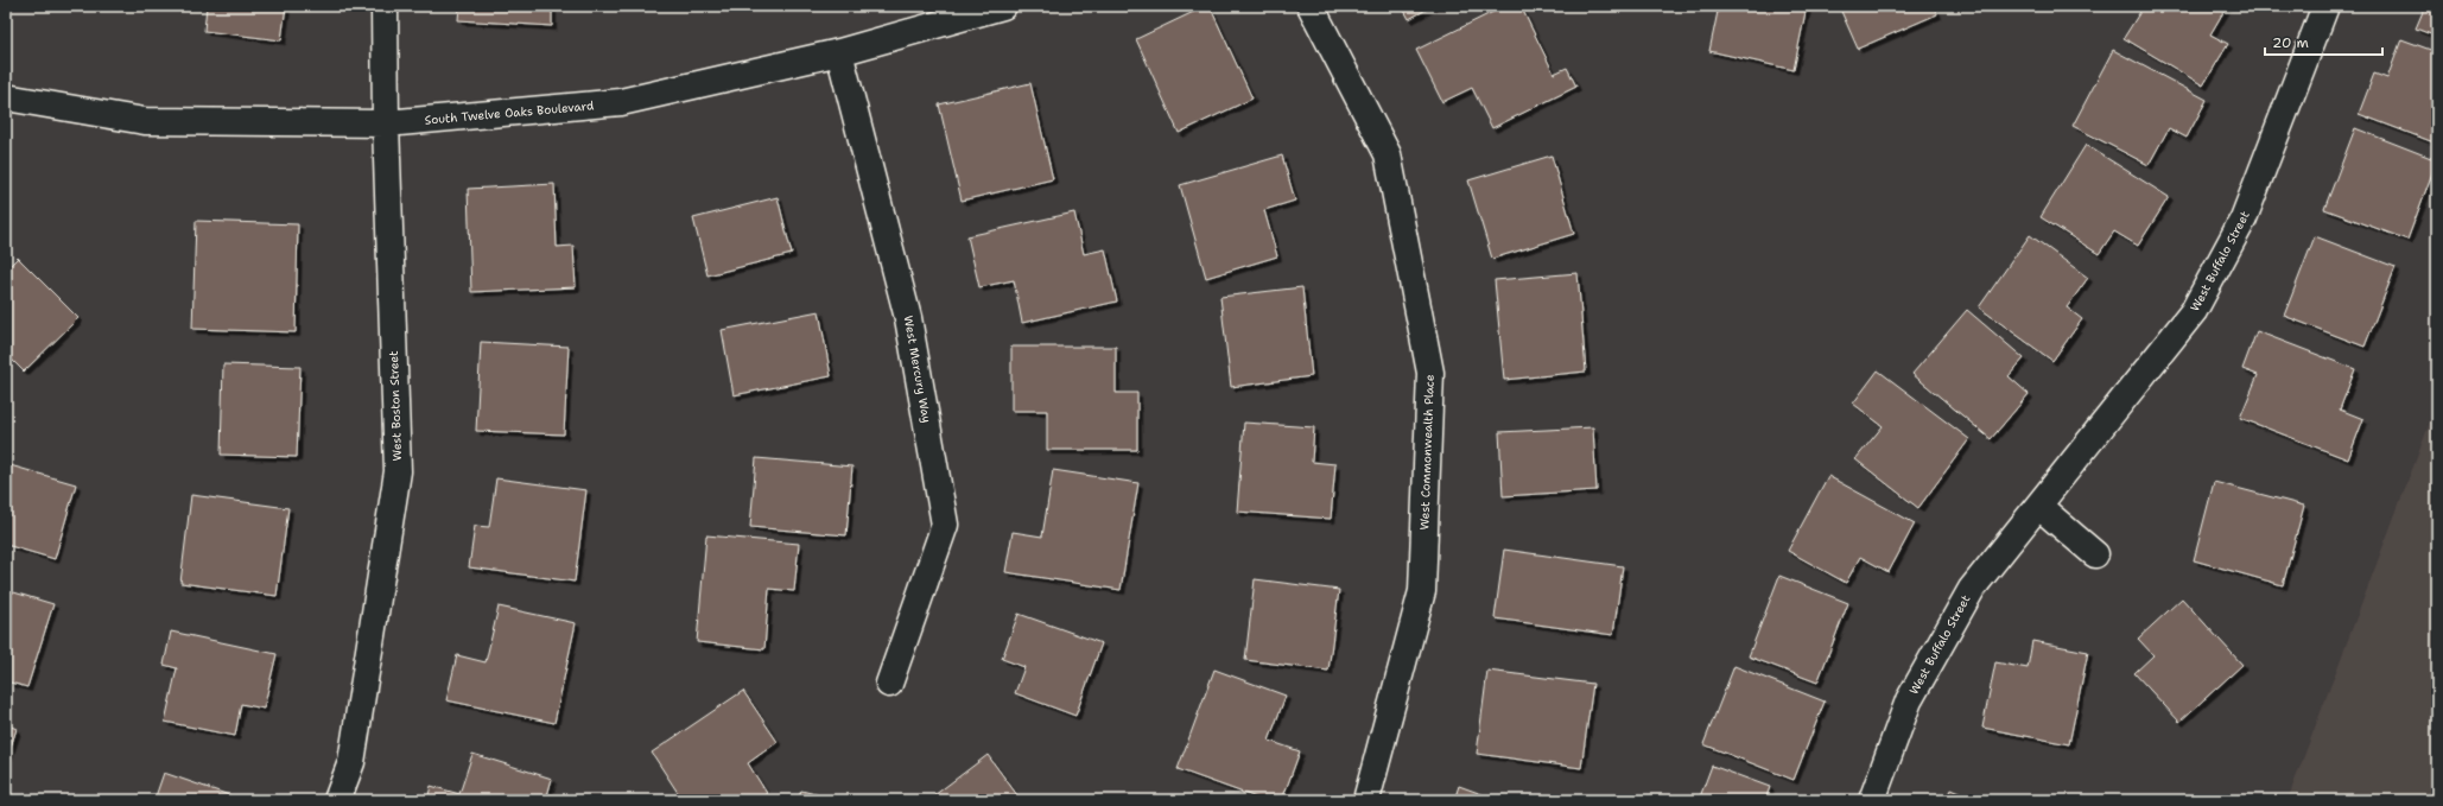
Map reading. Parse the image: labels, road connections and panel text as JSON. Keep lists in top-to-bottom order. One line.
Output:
{"streets":{"street":["South Twelve Oaks Boulevard","West Buffalo Street","West Mercury Way","West Boston Street","West Commonwealth Place"]},"crossings":[["South Twelve Oaks Boulevard","West Mercury Way"],["South Twelve Oaks Boulevard","West Boston Street"]],"scale_bar":"20 m"}
